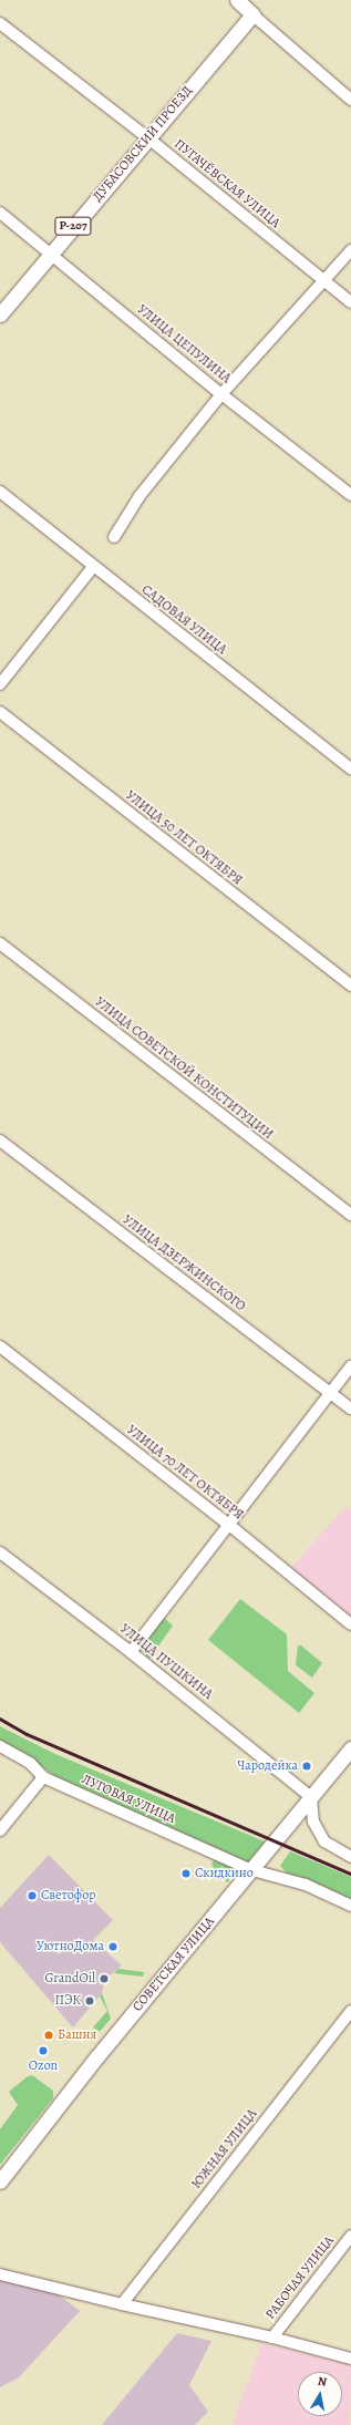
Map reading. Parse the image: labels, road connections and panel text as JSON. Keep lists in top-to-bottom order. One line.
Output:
{"streets":{"main road":["ДУБАСОВСКИЙ ПРОЕЗД","Р-207","СОВЕТСКАЯ УЛИЦА"],"street":["ПУГАЧЁВСКАЯ УЛИЦА","УЛИЦА ЦЕПУЛИНА","САДОВАЯ УЛИЦА","УЛИЦА 50 ЛЕТ ОКТЯБРЯ","УЛИЦА СОВЕТСКОЙ КОНСТИТУЦИИ","УЛИЦА ДЗЕРЖИНСКОГО","УЛИЦА 70 ЛЕТ ОКТЯБРЯ","УЛИЦА ПУШКИНА","ЛУГОВАЯ УЛИЦА","ЮЖНАЯ УЛИЦА","РАБОЧАЯ УЛИЦА"]},"crossings":[["ДУБАСОВСКИЙ ПРОЕЗД","ПУГАЧЁВСКАЯ УЛИЦА"],["ДУБАСОВСКИЙ ПРОЕЗД","УЛИЦА ЦЕПУЛИНА"],["УЛИЦА ПУШКИНА","СОВЕТСКАЯ УЛИЦА"],["ЛУГОВАЯ УЛИЦА","СОВЕТСКАЯ УЛИЦА"]],"places":["Чародейка","Скидкино","Светофор","УютноДома","GrandOil","ПЭК","Башня","Ozon"],"north":"top"}
